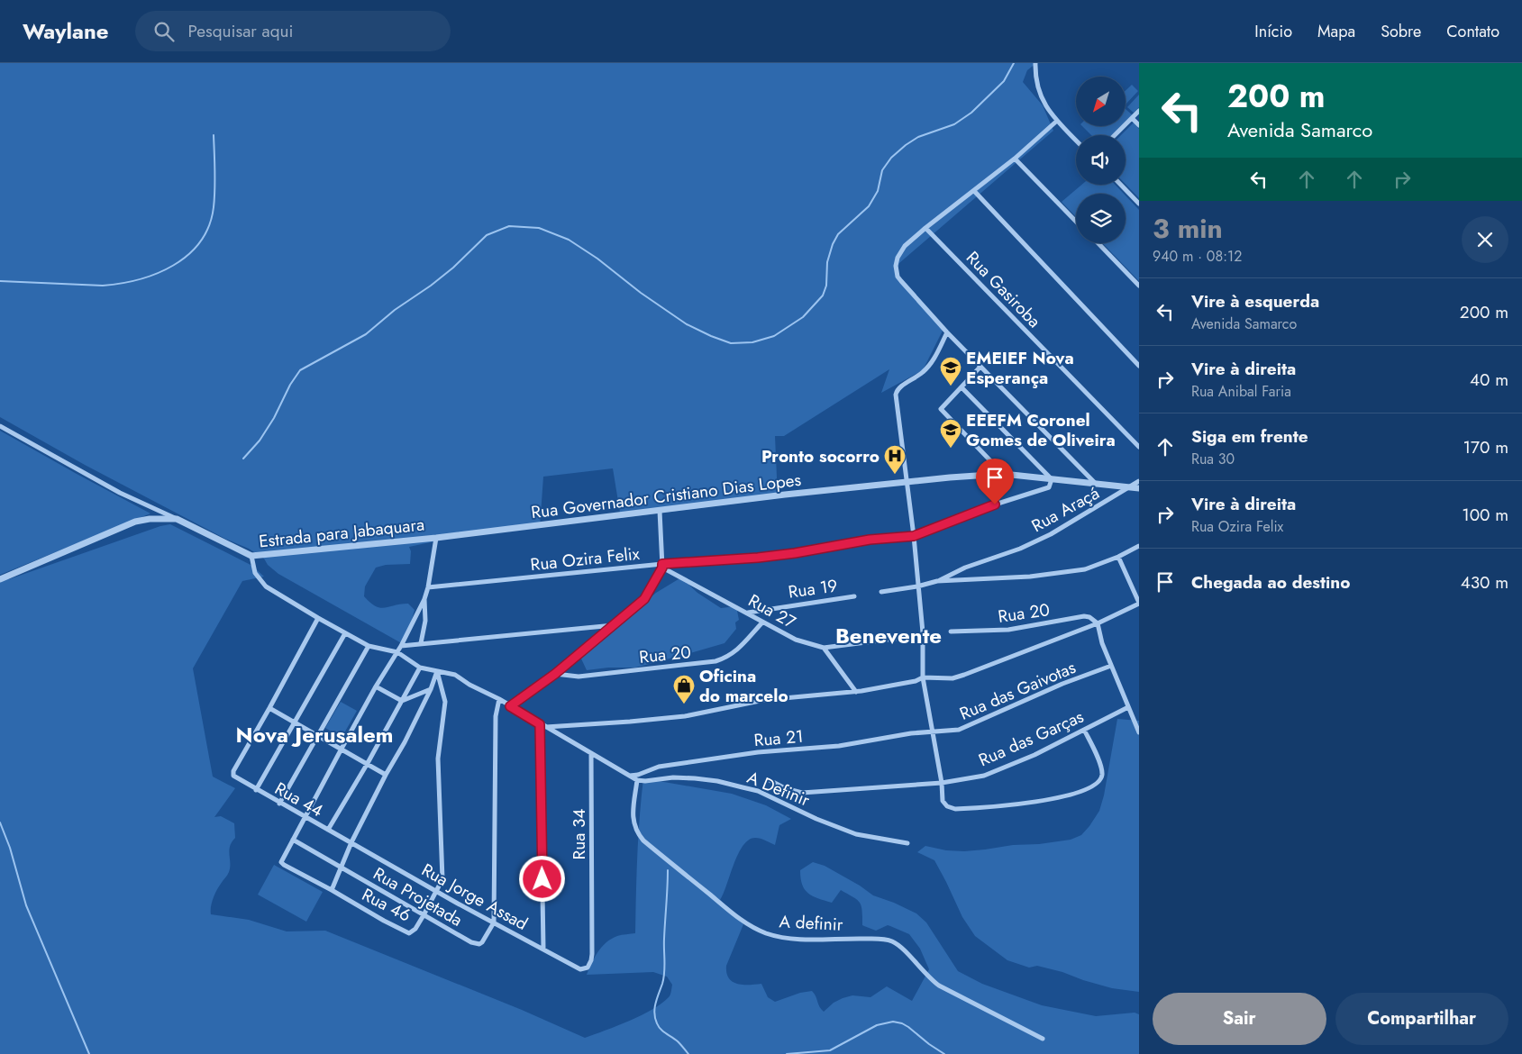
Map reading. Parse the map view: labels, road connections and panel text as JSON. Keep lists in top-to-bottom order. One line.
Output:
{"streets":{"street":["Rua Gasiroba","Rua Governador Cristiano Dias Lopes","Rua Araçá","Estrada para Jabaquara","Rua Ozira Felix","Rua 19","Rua 27","Rua 20","Rua das Gaivotas","Rua 21","Rua das Garças","A Definir","Rua 44","Rua 34","Rua Projetada","Rua Jorge Assad","Rua 46","A definir"]},"crossings":[["Rua Governador Cristiano Dias Lopes","Rua Araçá"],["Rua Governador Cristiano Dias Lopes","Estrada para Jabaquara"],["Rua Governador Cristiano Dias Lopes","Rua Ozira Felix"],["Estrada para Jabaquara","Rua Ozira Felix"],["Estrada para Jabaquara","Rua 44"],["Estrada para Jabaquara","Rua Projetada"],["Estrada para Jabaquara","Rua 46"],["Rua Ozira Felix","Rua 27"],["Rua 19","Rua 27"],["Rua 27","Rua 20"],["Rua das Gaivotas","Rua 21"],["A Definir","A definir"],["Rua 44","Rua Jorge Assad"],["Rua 34","Rua Jorge Assad"],["Rua Projetada","Rua Jorge Assad"],["Rua Projetada","Rua 46"],["Rua Jorge Assad","Rua 46"]],"districts":["Benevente","Nova Jerusalem"],"places":{"school or university":["EMEIEF Nova Esperança","EEEFM Coronel Gomes de Oliveira"],"hospital":["Pronto socorro"],"shop":["Oficina do marcelo"]},"north":"bottom left","page":{"header":"Waylane","search":"Pesquisar aqui","nav":["Início","Mapa","Sobre","Contato"],"turn":["200 m","Avenida Samarco"],"heading":["3 min","940 m · 08:12"],"list":[{"name":"Vire à esquerda","note":"Avenida Samarco","value":"200 m"},{"name":"Vire à direita","note":"Rua Anibal Faria","value":"40 m"},{"name":"Siga em frente","note":"Rua 30","value":"170 m"},{"name":"Vire à direita","note":"Rua Ozira Felix","value":"100 m"},{"name":"Chegada ao destino","value":"430 m"}],"buttons":["Sair","Compartilhar"]}}
